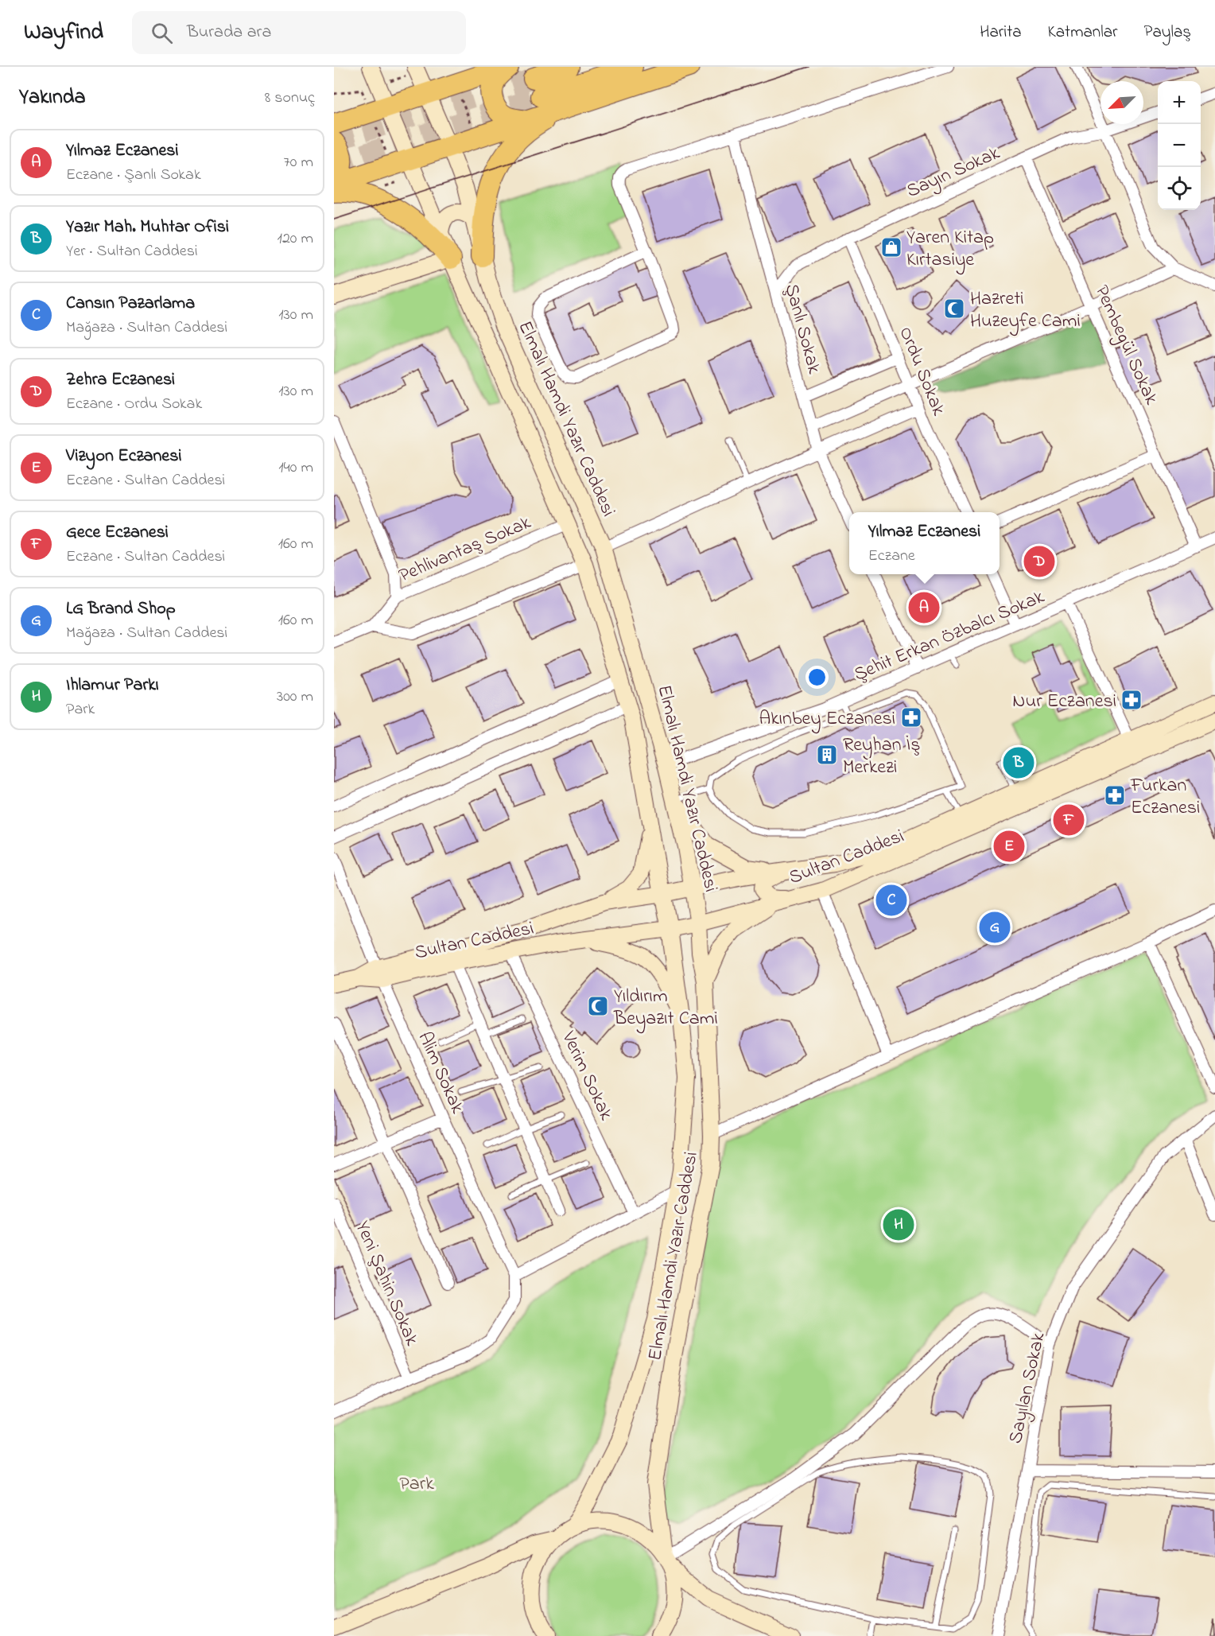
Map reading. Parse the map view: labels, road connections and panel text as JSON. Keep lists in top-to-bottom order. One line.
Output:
{"streets":{"main road":["Elmalı Hamdi Yazır Caddesi","Sultan Caddesi"],"street":["Sayın Sokak","Şanlı Sokak","Pembegül Sokak","Ordu Sokak","Pehlivantaş Sokak","Şehit Erkan Özbalcı Sokak","Alim Sokak","Verim Sokak","Yeni Şahin Sokak","Sayılan Sokak"]},"crossings":[["Sayın Sokak","Şanlı Sokak"],["Sayın Sokak","Pembegül Sokak"],["Sayın Sokak","Ordu Sokak"],["Pembegül Sokak","Şehit Erkan Özbalcı Sokak"],["Elmalı Hamdi Yazır Caddesi","Pehlivantaş Sokak"],["Elmalı Hamdi Yazır Caddesi","Şehit Erkan Özbalcı Sokak"],["Elmalı Hamdi Yazır Caddesi","Sultan Caddesi"],["Sultan Caddesi","Alim Sokak"],["Sultan Caddesi","Verim Sokak"],["Alim Sokak","Yeni Şahin Sokak"]],"parks":["Park"],"places":{"shop":["Yaren Kitap Kırtasiye"],"mosque":["Hazreti Huzeyfe Cami","Yıldırım Beyazıt Cami"],"pharmacy":["Nur Eczanesi","Akınbey Eczanesi","Furkan Eczanesi"],"building":["Reyhan İş Merkezi"]},"north":"bottom left","page":{"header":"Wayfind","search":"Burada ara","nav":["Harita","Katmanlar","Paylaş"],"heading":["Yakında","8 sonuç"],"map_buttons":["+","−"],"list":[{"mark":"A","name":"Yılmaz Eczanesi","note":"Eczane · Şanlı Sokak","value":"70 m"},{"mark":"B","name":"Yazır Mah. Muhtar Ofisi","note":"Yer · Sultan Caddesi","value":"120 m"},{"mark":"C","name":"Cansın Pazarlama","note":"Mağaza · Sultan Caddesi","value":"130 m"},{"mark":"D","name":"Zehra Eczanesi","note":"Eczane · Ordu Sokak","value":"130 m"},{"mark":"E","name":"Vizyon Eczanesi","note":"Eczane · Sultan Caddesi","value":"140 m"},{"mark":"F","name":"Gece Eczanesi","note":"Eczane · Sultan Caddesi","value":"160 m"},{"mark":"G","name":"LG Brand Shop","note":"Mağaza · Sultan Caddesi","value":"160 m"},{"mark":"H","name":"Ihlamur Parkı","note":"Park","value":"300 m"}],"popup":["Yılmaz Eczanesi","Eczane"],"pins":["D","A","B","F","E","C","G","H"]}}
